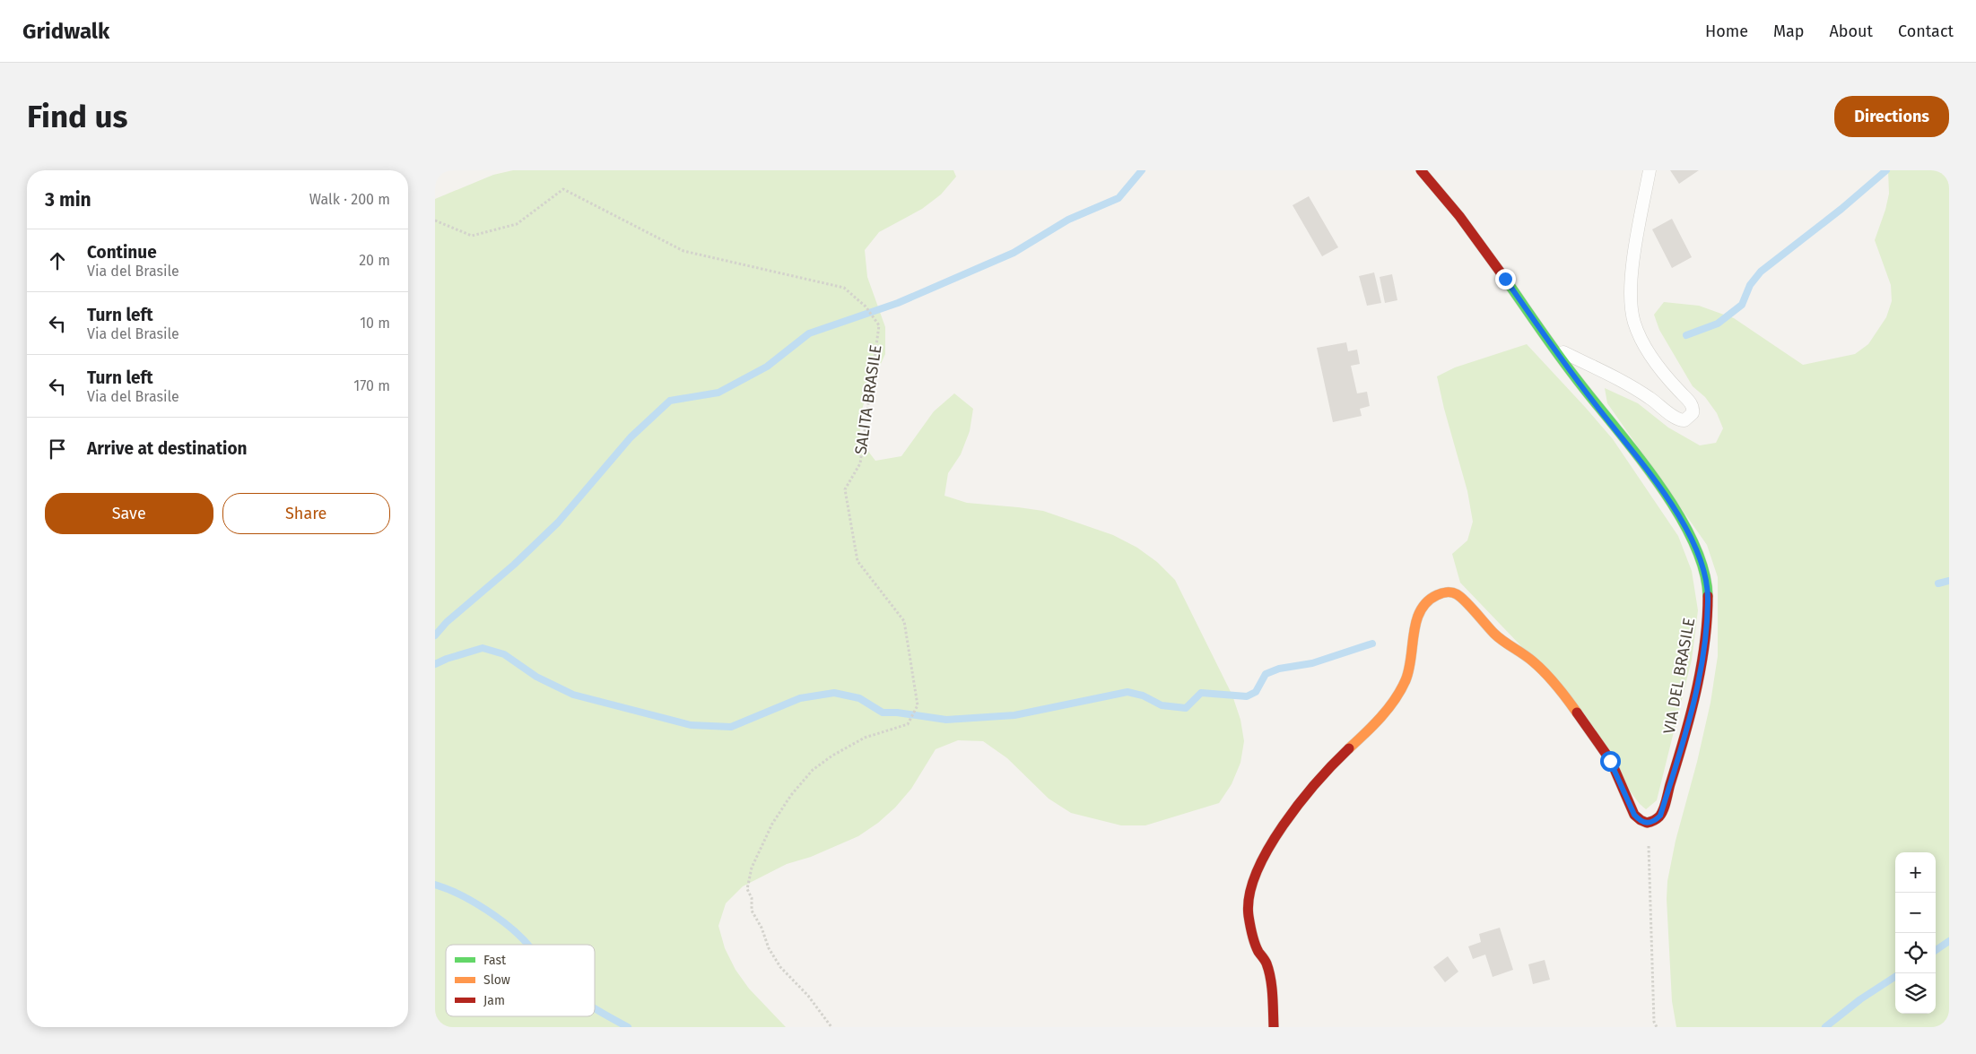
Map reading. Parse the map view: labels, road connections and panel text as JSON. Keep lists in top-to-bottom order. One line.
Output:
{"streets":{"street":["VIA DEL BRASILE"],"path":["SALITA BRASILE"]},"legend":["Fast","Slow","Jam"],"page":{"header":"Gridwalk","nav":["Home","Map","About","Contact"],"buttons":["Directions",["Save","Share"]],"title":"Find us","heading":["3 min","Walk · 200 m"],"list":[["Continue","Via del Brasile","20 m"],["Turn left","Via del Brasile","10 m"],["Turn left","Via del Brasile","170 m"],"Arrive at destination"],"map_buttons":["+","−"]}}
